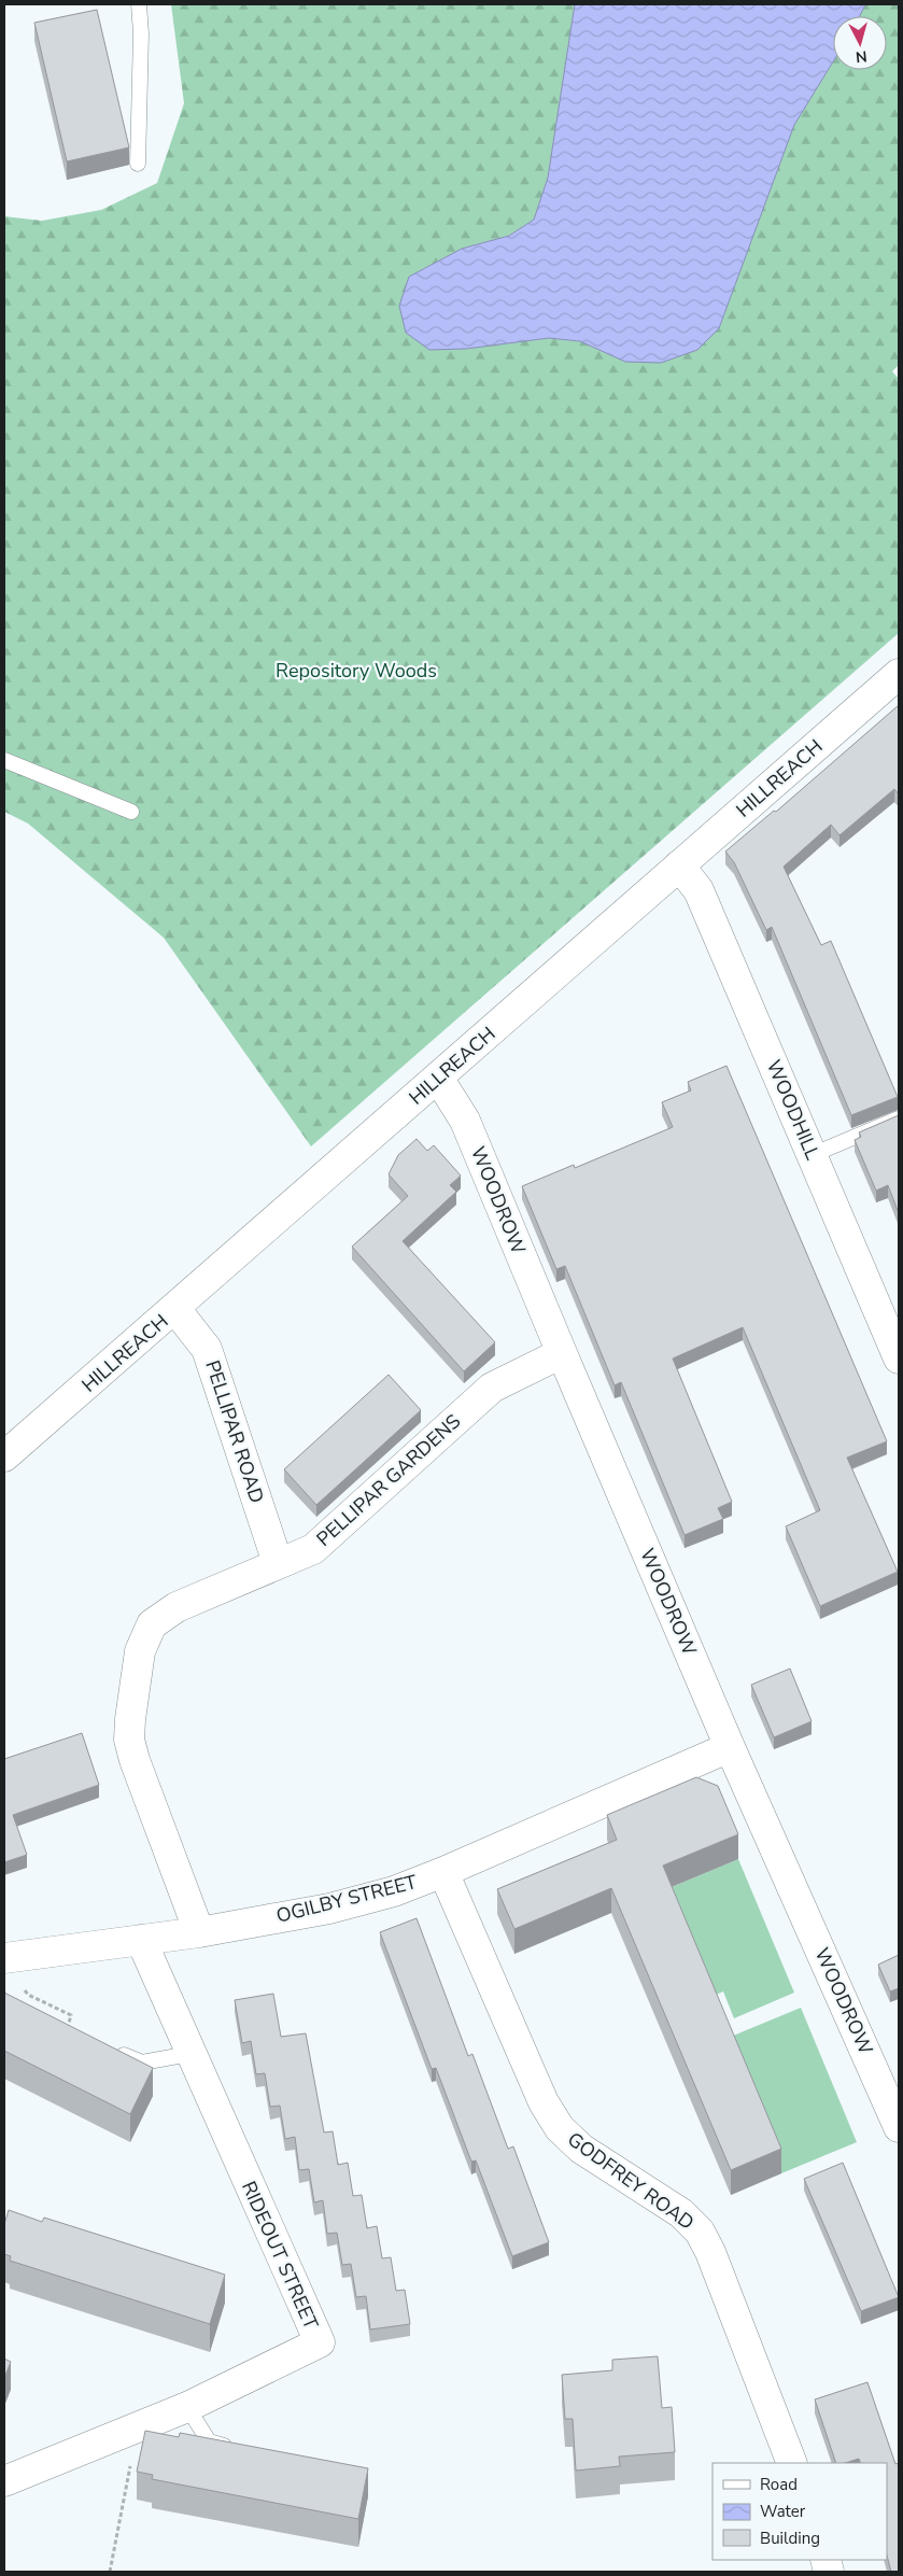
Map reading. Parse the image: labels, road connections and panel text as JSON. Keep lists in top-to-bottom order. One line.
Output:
{"streets":{"street":["HILLREACH","WOODHILL","WOODROW","PELLIPAR ROAD","PELLIPAR GARDENS","OGILBY STREET","GODFREY ROAD","RIDEOUT STREET"]},"crossings":[["HILLREACH","WOODHILL"],["HILLREACH","WOODROW"],["HILLREACH","PELLIPAR ROAD"],["WOODROW","PELLIPAR GARDENS"],["WOODROW","OGILBY STREET"],["PELLIPAR ROAD","PELLIPAR GARDENS"],["PELLIPAR GARDENS","OGILBY STREET"],["OGILBY STREET","GODFREY ROAD"],["OGILBY STREET","RIDEOUT STREET"]],"parks":["Repository Woods"],"legend":["Road","Water","Building"],"north":"bottom"}
